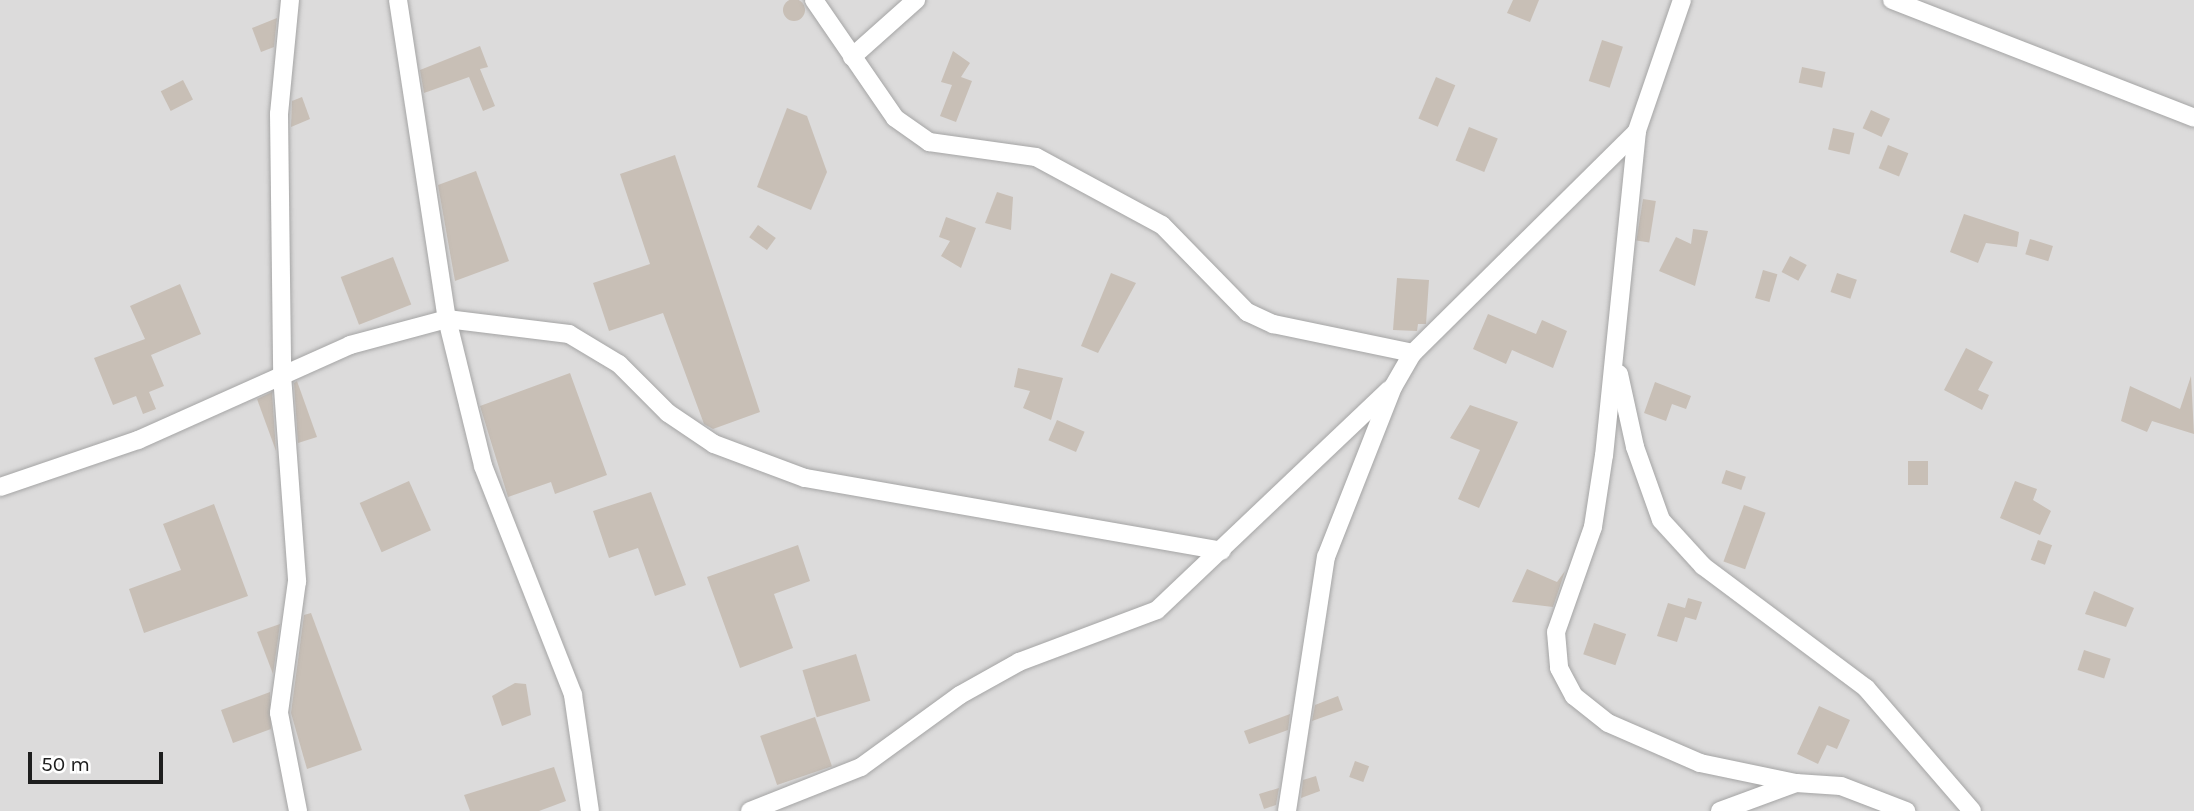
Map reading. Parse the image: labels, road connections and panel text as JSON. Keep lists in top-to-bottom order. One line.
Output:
{"scale_bar":"50 m"}
